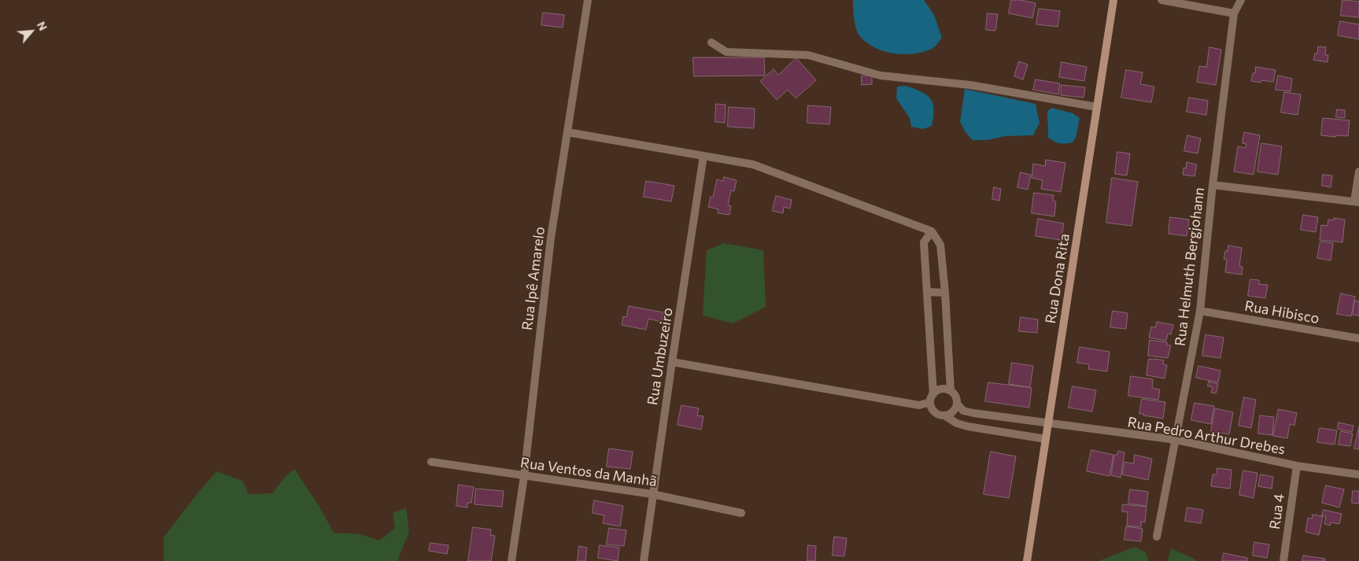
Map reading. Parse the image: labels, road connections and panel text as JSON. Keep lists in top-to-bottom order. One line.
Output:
{"streets":{"main road":["Rua Dona Rita"],"street":["Rua Helmuth Bergjohann","Rua Ipê Amarelo","Rua Hibisco","Rua Umbuzeiro","Rua Pedro Arthur Drebes","Rua Ventos da Manhã","Rua 4"]},"crossings":[["Rua Helmuth Bergjohann","Rua Hibisco"],["Rua Helmuth Bergjohann","Rua Pedro Arthur Drebes"],["Rua Ipê Amarelo","Rua Ventos da Manhã"],["Rua Dona Rita","Rua Pedro Arthur Drebes"],["Rua Umbuzeiro","Rua Ventos da Manhã"],["Rua Pedro Arthur Drebes","Rua 4"]],"north":"top right"}
